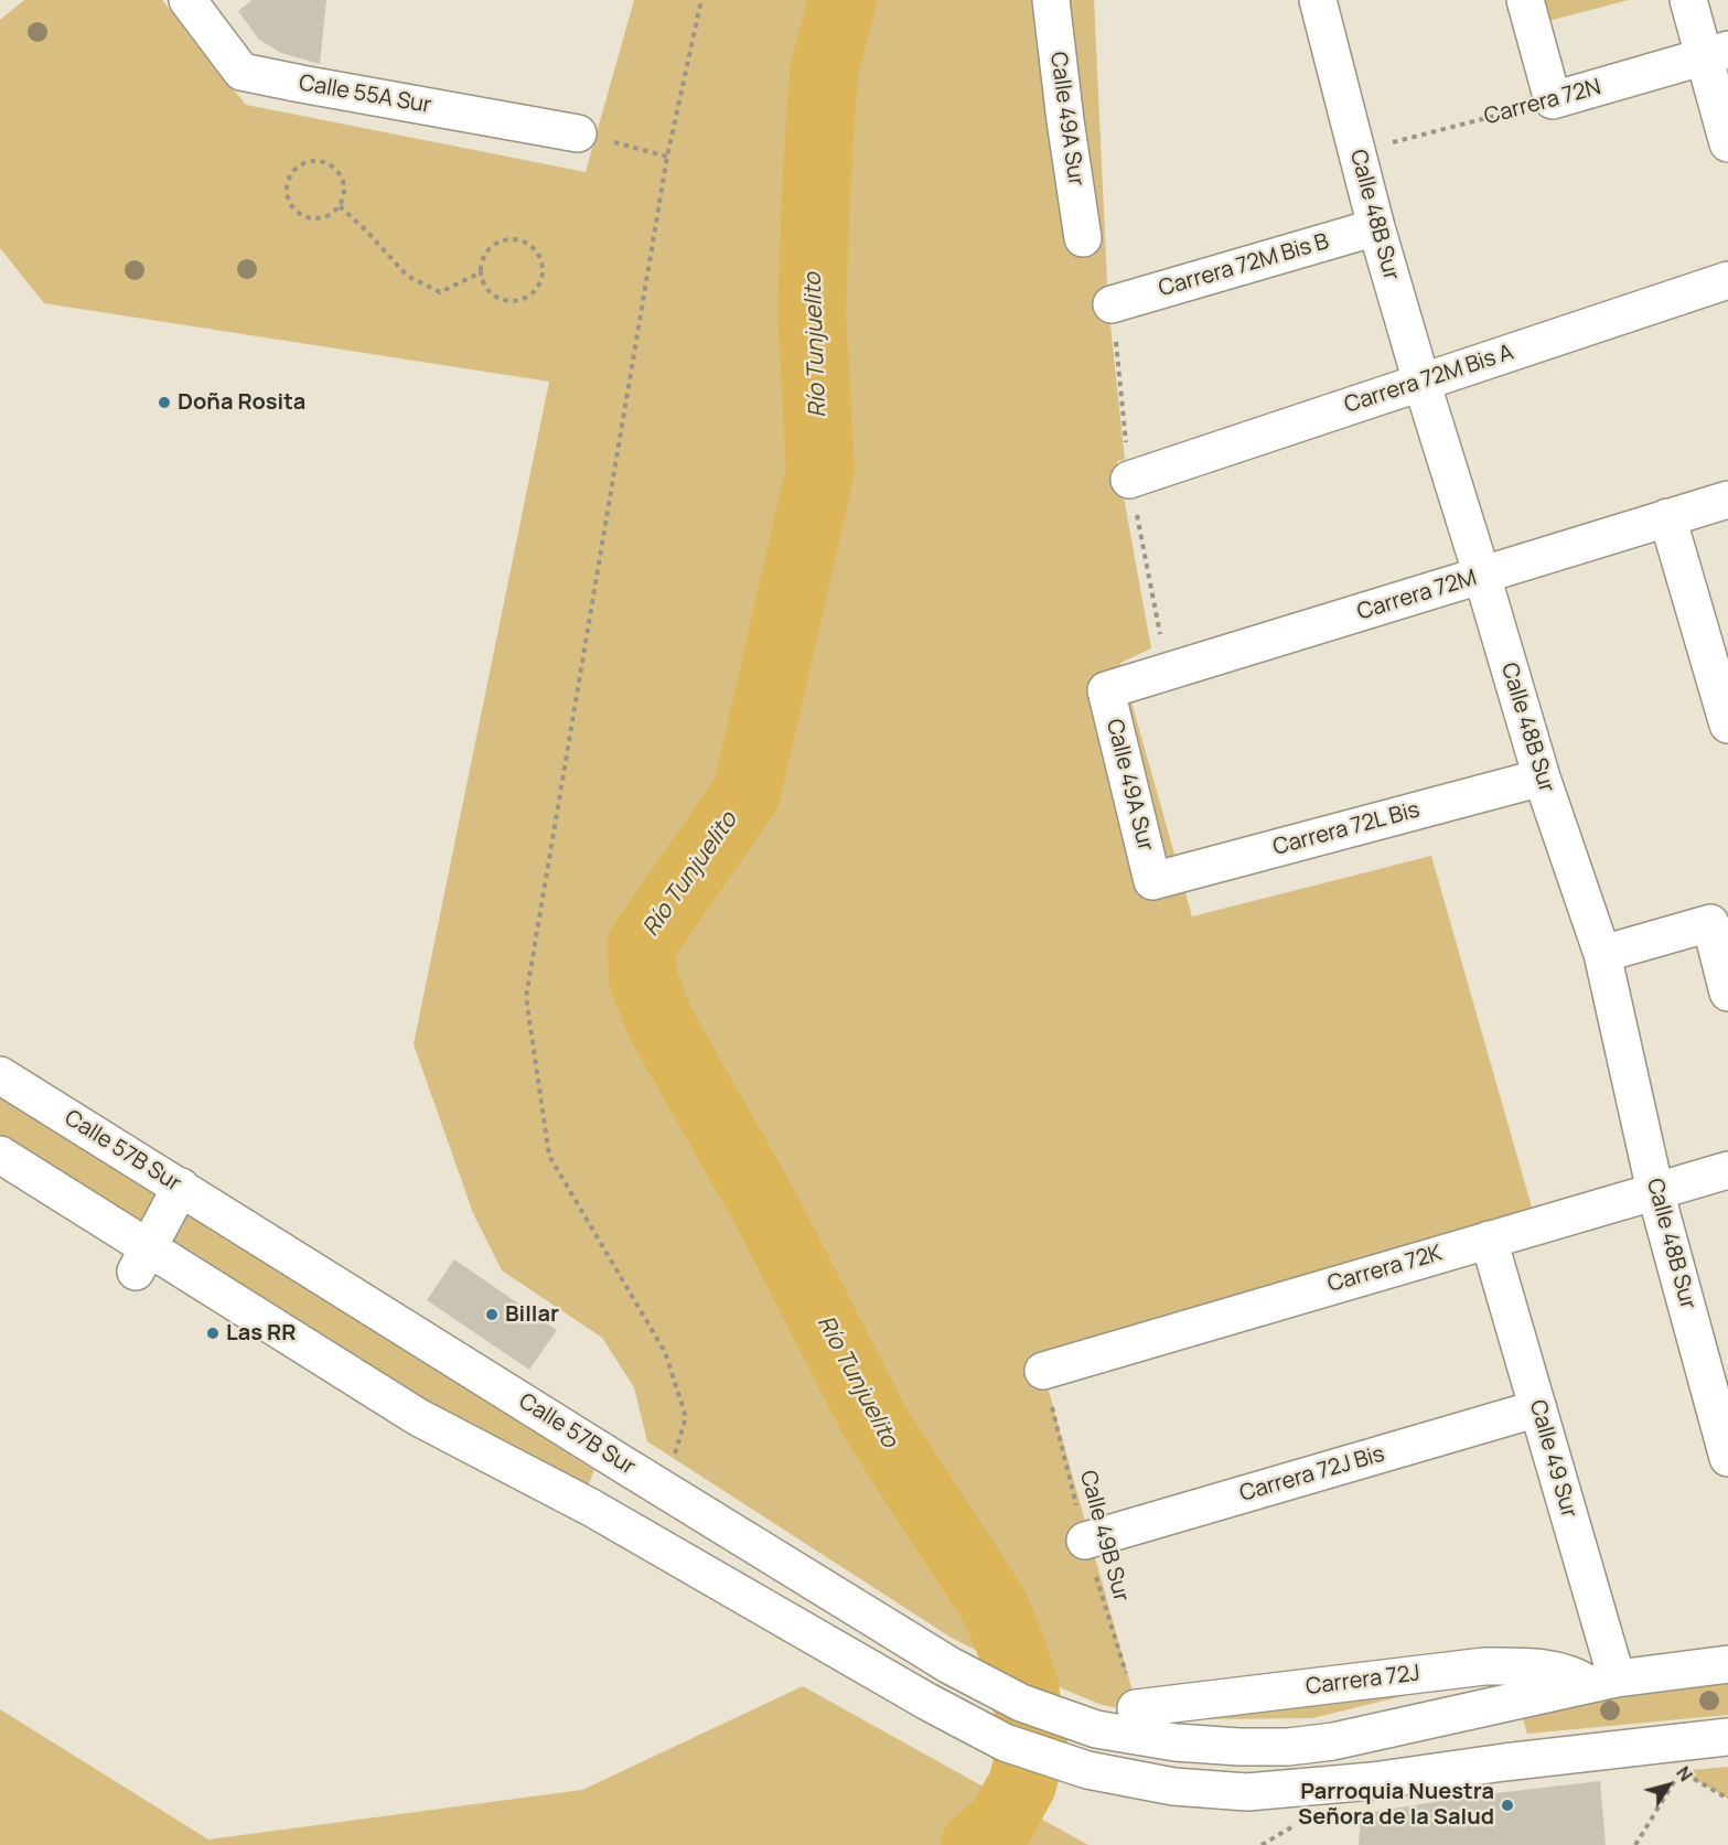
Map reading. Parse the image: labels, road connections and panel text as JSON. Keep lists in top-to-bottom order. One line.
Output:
{"streets":{"street":["Calle 55A Sur","Carrera 72N","Calle 49A Sur","Calle 48B Sur","Carrera 72M Bis B","Carrera 72M Bis A","Carrera 72M","Carrera 72L Bis","Calle 57B Sur","Carrera 72K","Calle 49 Sur","Carrera 72J Bis","Carrera 72J"],"path":["Calle 49B Sur"]},"crossings":[["Carrera 72N","Calle 48B Sur"],["Calle 49A Sur","Carrera 72M"],["Calle 49A Sur","Carrera 72L Bis"],["Calle 48B Sur","Carrera 72M Bis B"],["Calle 48B Sur","Carrera 72M Bis A"],["Calle 48B Sur","Carrera 72M"],["Calle 48B Sur","Carrera 72L Bis"],["Calle 48B Sur","Carrera 72K"],["Calle 57B Sur","Calle 49 Sur"],["Calle 57B Sur","Carrera 72J"],["Carrera 72K","Calle 49 Sur"],["Carrera 72K","Calle 49B Sur"],["Calle 49 Sur","Carrera 72J Bis"],["Calle 49 Sur","Carrera 72J"],["Carrera 72J Bis","Calle 49B Sur"],["Calle 49B Sur","Carrera 72J"]],"water":["Río Tunjuelito"],"places":["Doña Rosita","Billar","Las RR","Parroquia Nuestra Señora de la Salud"],"north":"top right"}
